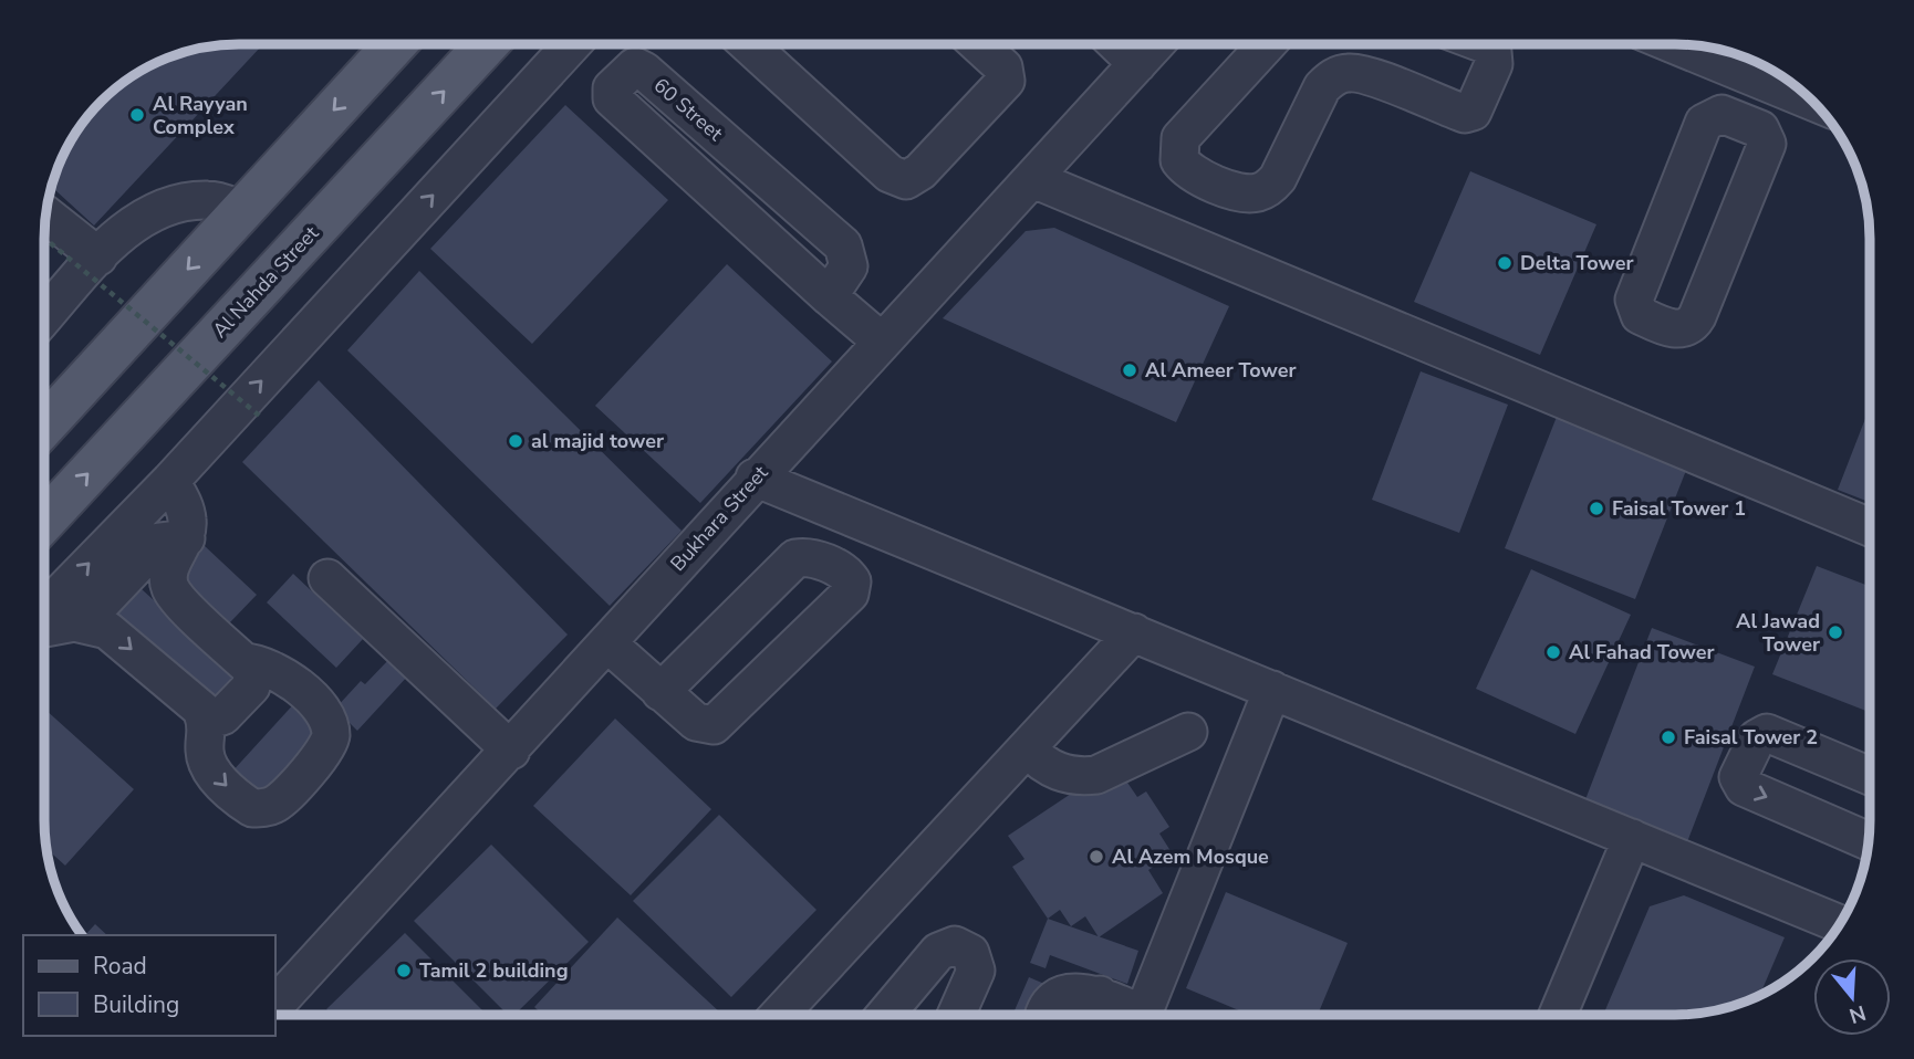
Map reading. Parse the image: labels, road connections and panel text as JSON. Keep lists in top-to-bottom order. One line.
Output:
{"streets":{"main road":["Al Nahda Street"],"street":["60 Street","Bukhara Street"]},"crossings":[["60 Street","Bukhara Street"]],"places":["Al Rayyan Complex","Delta Tower","Al Ameer Tower","al majid tower","Faisal Tower 1","Al Jawad Tower","Al Fahad Tower","Faisal Tower 2","Al Azem Mosque","Tamil 2 building"],"legend":["Road","Building"],"north":"bottom"}
